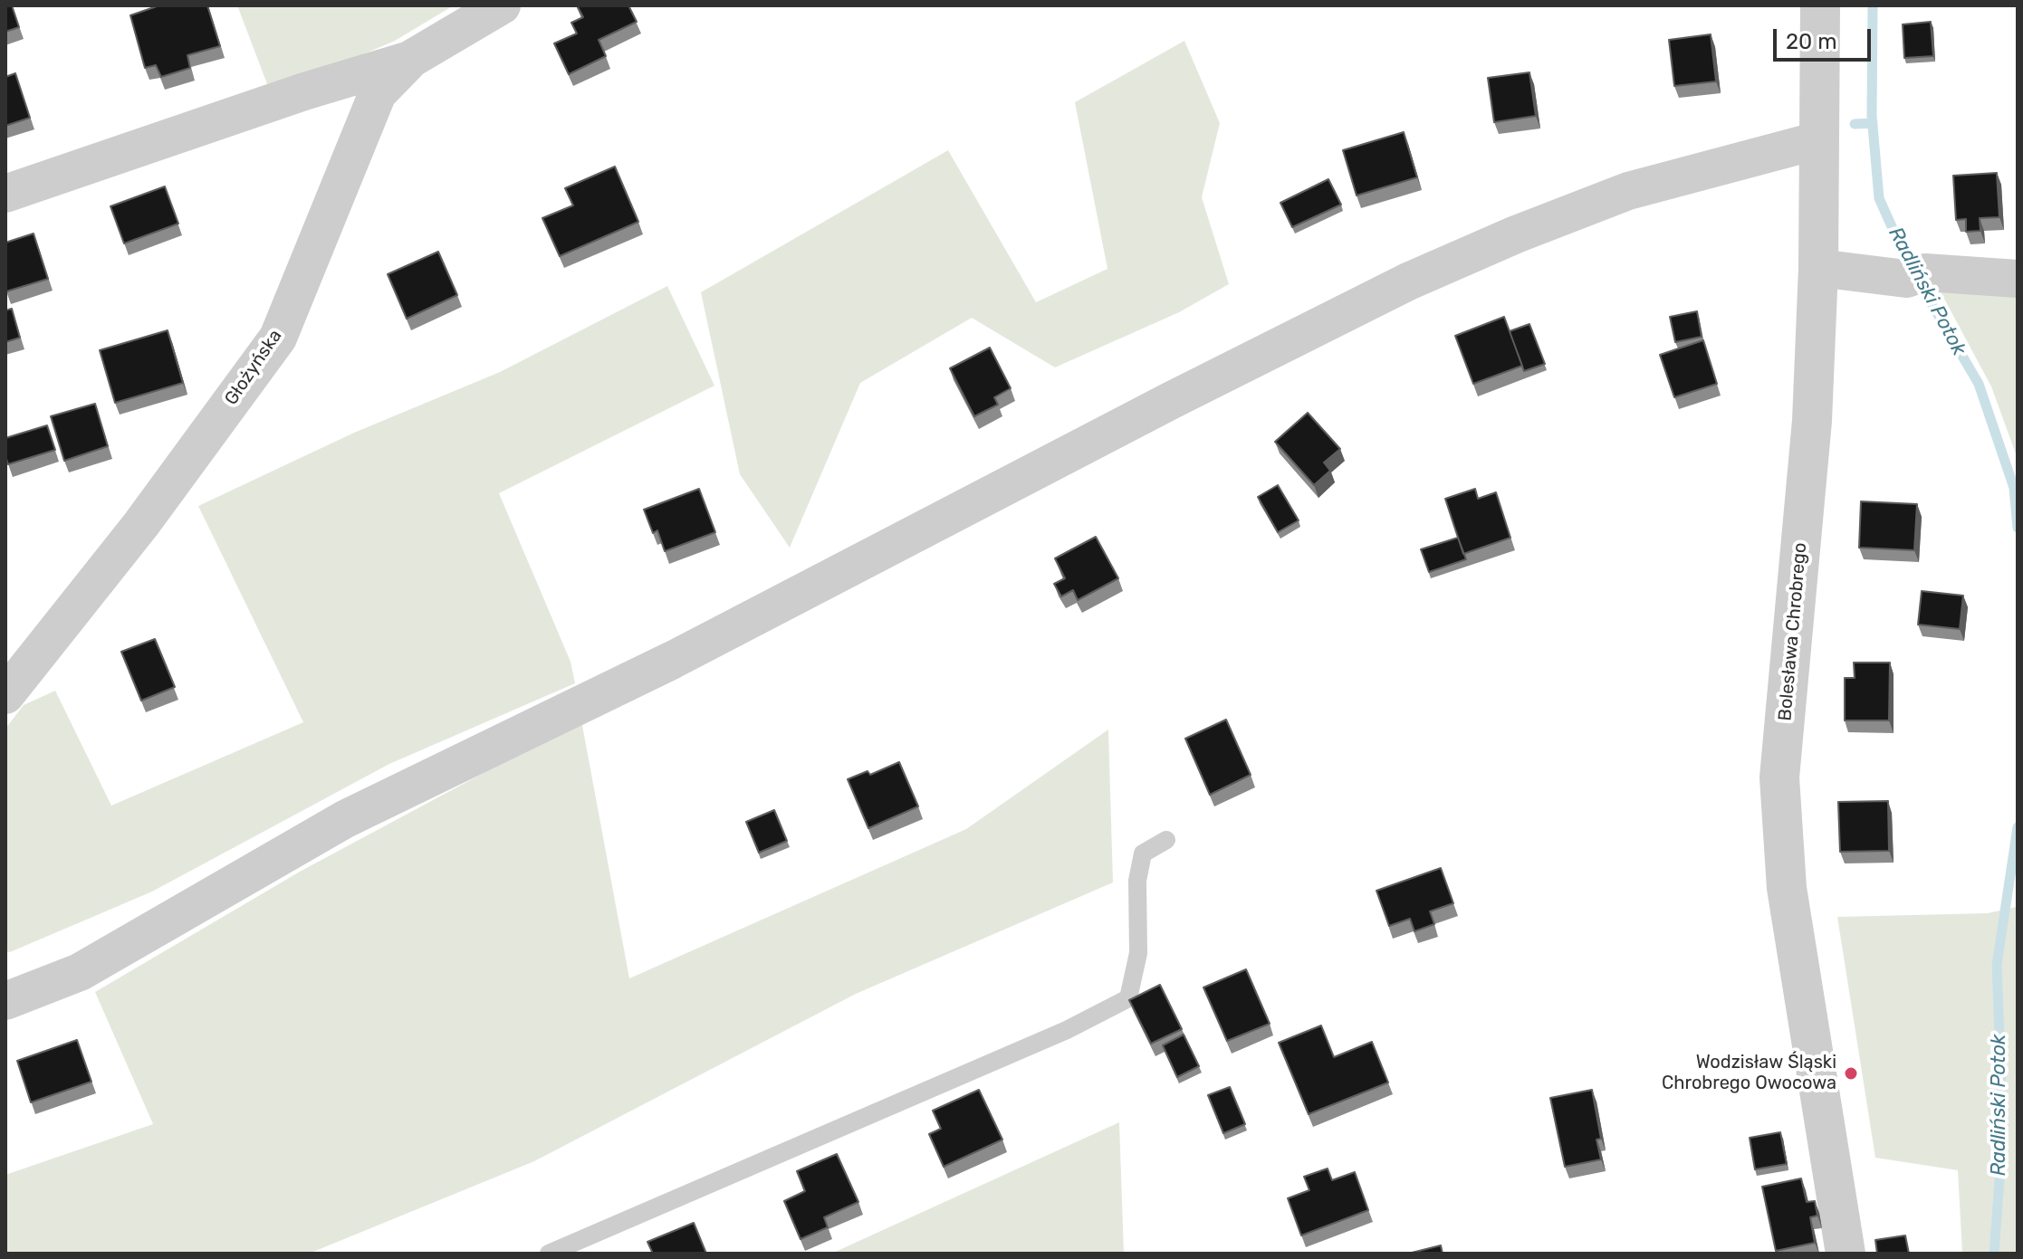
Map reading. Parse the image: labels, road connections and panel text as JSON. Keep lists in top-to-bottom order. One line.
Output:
{"streets":{"street":["Głożyńska","Bolesława Chrobrego"]},"water":["Radliński Potok"],"places":["Wodzisław Śląski Chrobrego Owocowa"],"scale_bar":"20 m"}
